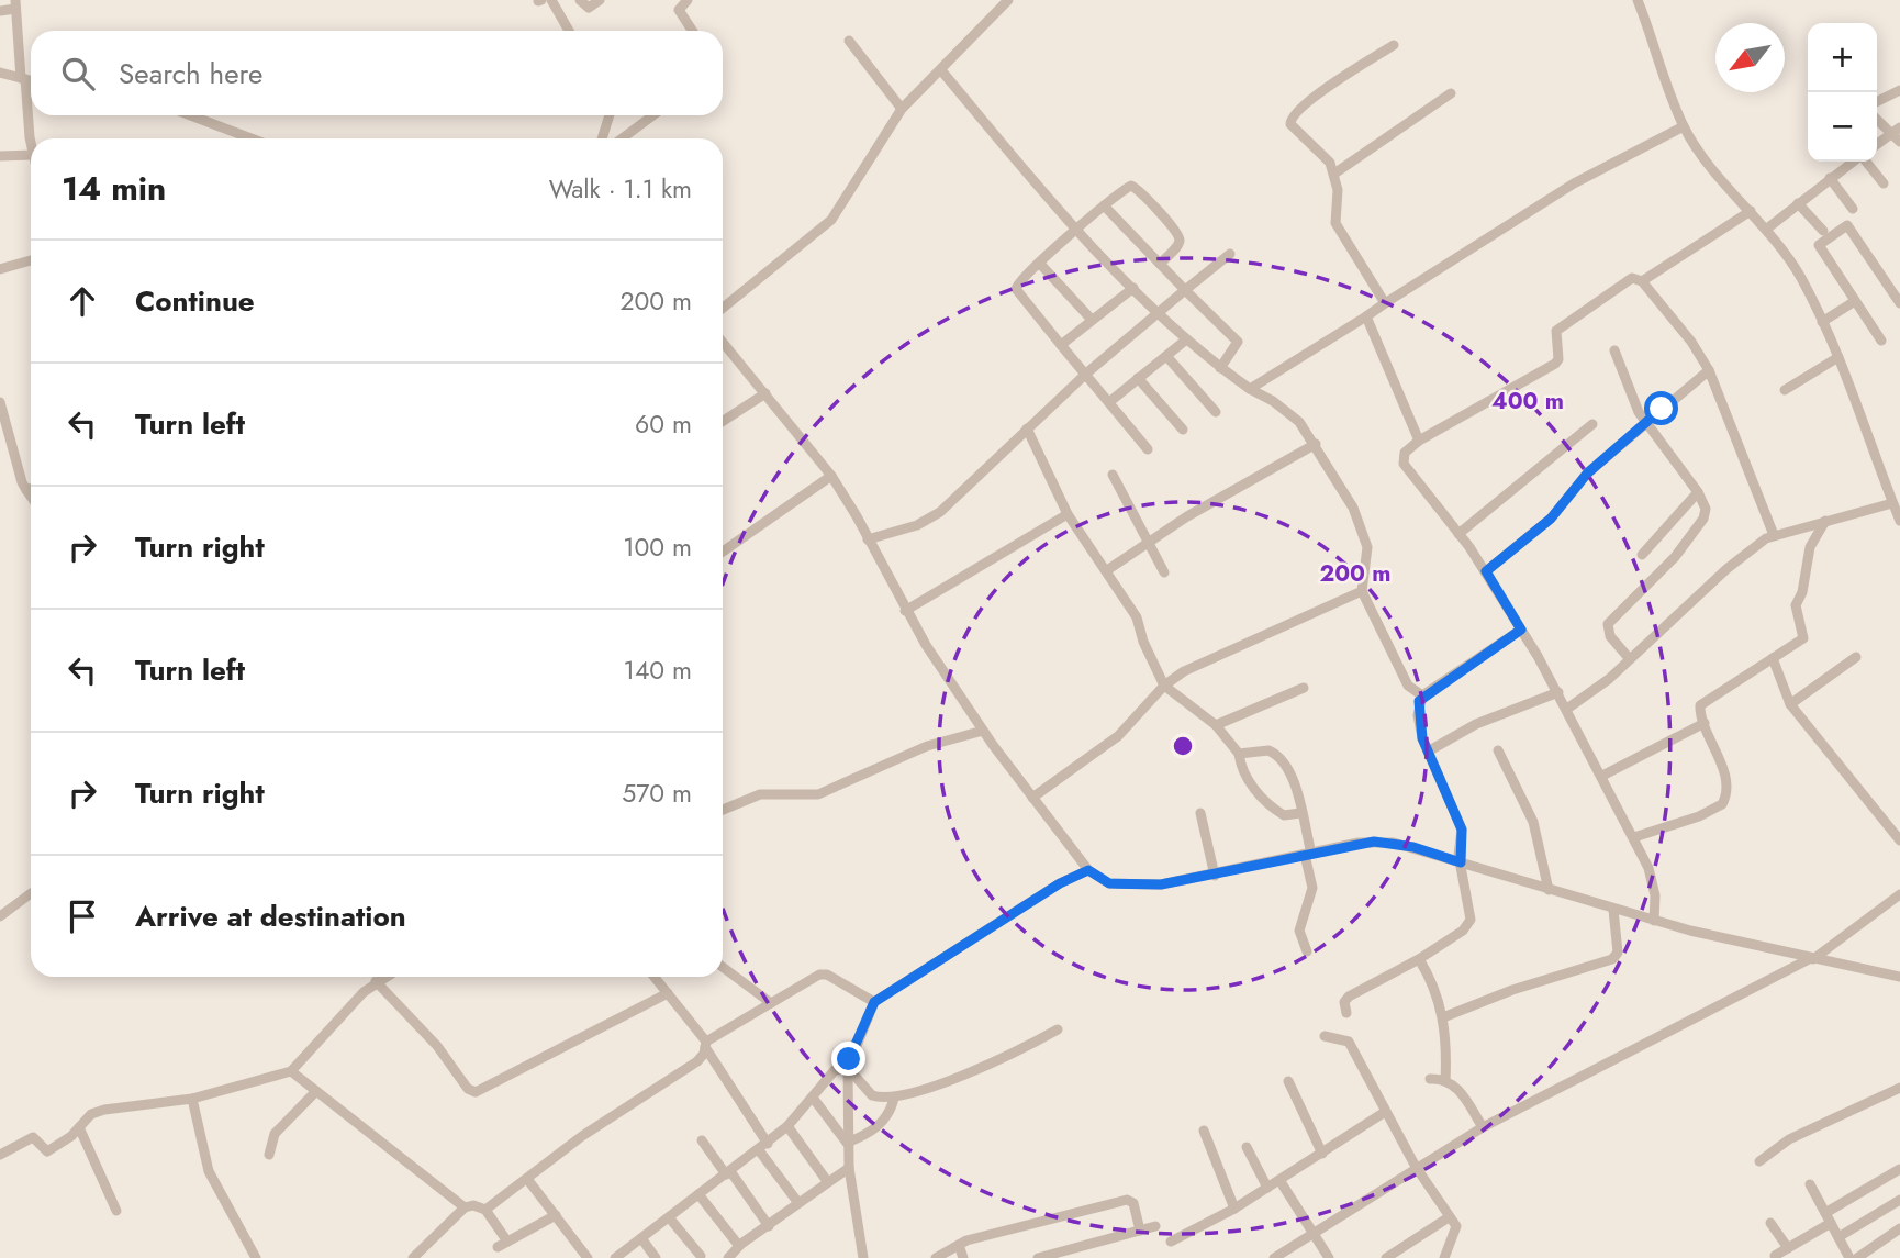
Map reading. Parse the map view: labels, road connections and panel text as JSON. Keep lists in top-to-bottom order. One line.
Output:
{"north":"bottom left","page":{"map_buttons":["+","−"],"search":"Search here","heading":["14 min","Walk · 1.1 km"],"list":[["Continue","200 m"],["Turn left","60 m"],["Turn right","100 m"],["Turn left","140 m"],["Turn right","570 m"],"Arrive at destination"]},"rings":["400 m","200 m"]}
